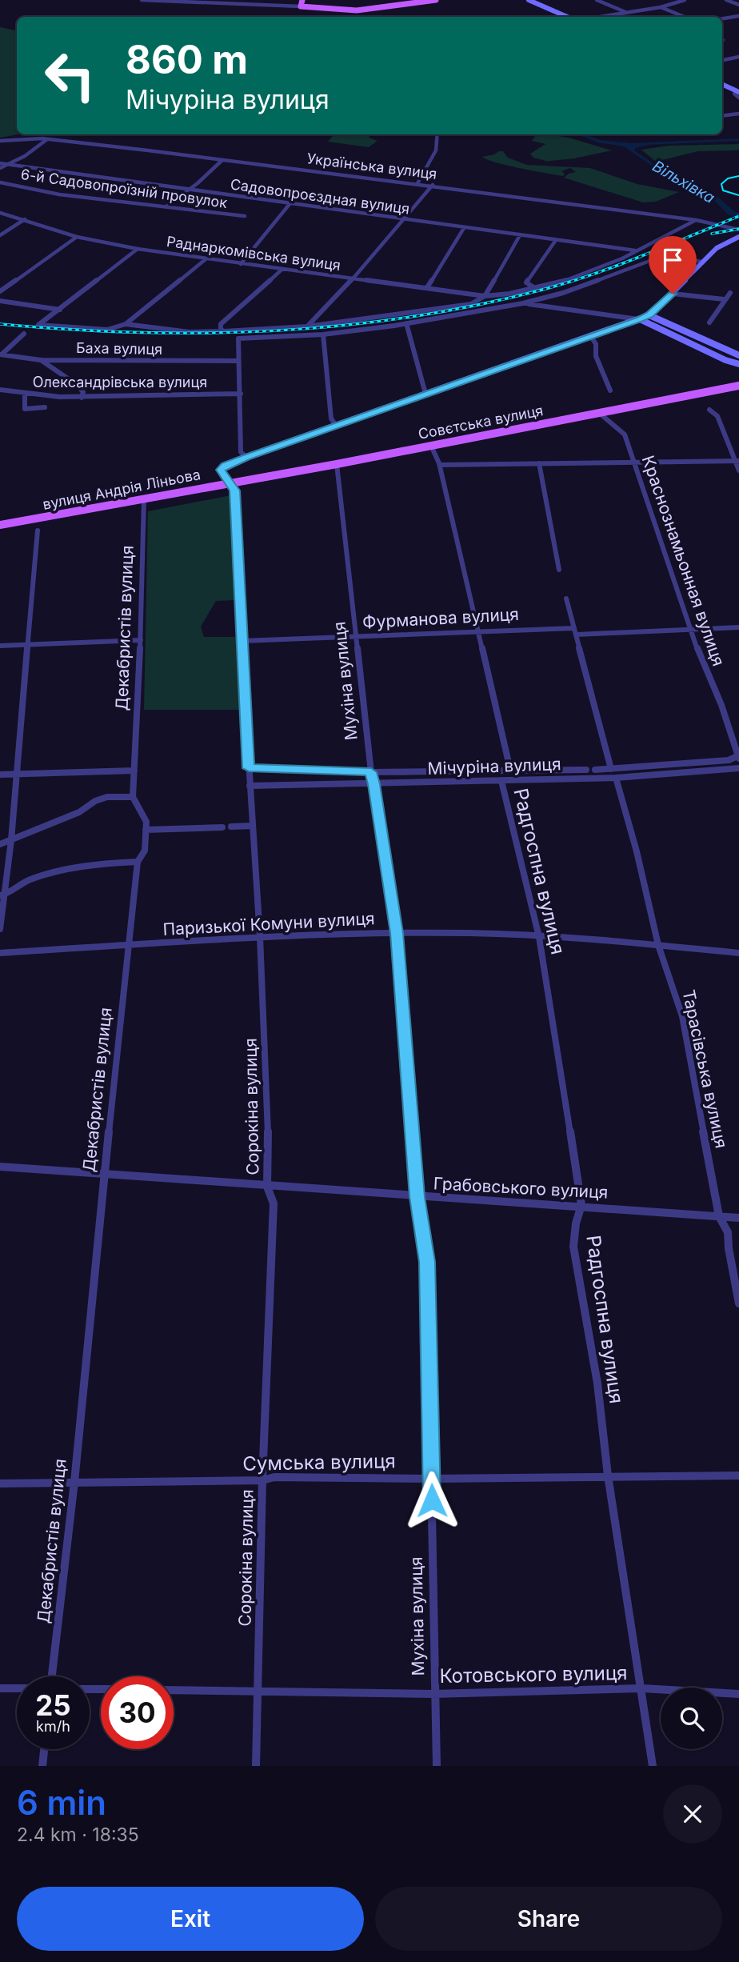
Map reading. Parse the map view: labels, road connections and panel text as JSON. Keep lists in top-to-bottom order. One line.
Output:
{"streets":{"main road":["Совєтська вулиця","вулиця Андрія Ліньова"],"street":["Українська вулиця","6-й Садовопроїзній провулок","Садовопроєздная вулиця","Раднаркомівська вулиця","Баха вулиця","Олександрівська вулиця","Краснознамьонная вулиця","Фурманова вулиця","Декабристів вулиця","Мухіна вулиця","Мічуріна вулиця","Радгоспна вулиця","Паризької Комуни вулиця","Тарасівська вулиця","Сорокіна вулиця","Грабовського вулиця","Сумська вулиця","Котовського вулиця"]},"crossings":[["Українська вулиця","Раднаркомівська вулиця"],["Садовопроєздная вулиця","Раднаркомівська вулиця"],["Совєтська вулиця","вулиця Андрія Ліньова"],["Совєтська вулиця","Краснознамьонная вулиця"],["Совєтська вулиця","Мухіна вулиця"],["Совєтська вулиця","Радгоспна вулиця"],["Совєтська вулиця","Сорокіна вулиця"],["вулиця Андрія Ліньова","Декабристів вулиця"],["вулиця Андрія Ліньова","Сорокіна вулиця"],["Краснознамьонная вулиця","Фурманова вулиця"],["Фурманова вулиця","Мухіна вулиця"],["Фурманова вулиця","Радгоспна вулиця"],["Фурманова вулиця","Сорокіна вулиця"],["Декабристів вулиця","Паризької Комуни вулиця"],["Декабристів вулиця","Грабовського вулиця"],["Декабристів вулиця","Сумська вулиця"],["Мухіна вулиця","Мічуріна вулиця"],["Мухіна вулиця","Паризької Комуни вулиця"],["Мухіна вулиця","Грабовського вулиця"],["Мухіна вулиця","Сумська вулиця"],["Мухіна вулиця","Котовського вулиця"],["Мічуріна вулиця","Радгоспна вулиця"],["Мічуріна вулиця","Тарасівська вулиця"],["Мічуріна вулиця","Сорокіна вулиця"],["Радгоспна вулиця","Паризької Комуни вулиця"],["Радгоспна вулиця","Грабовського вулиця"],["Радгоспна вулиця","Сумська вулиця"],["Радгоспна вулиця","Котовського вулиця"],["Паризької Комуни вулиця","Тарасівська вулиця"],["Паризької Комуни вулиця","Сорокіна вулиця"],["Тарасівська вулиця","Грабовського вулиця"],["Сорокіна вулиця","Грабовського вулиця"],["Сорокіна вулиця","Сумська вулиця"],["Сорокіна вулиця","Котовського вулиця"]],"water":["Вільхівка"],"page":{"turn":["860 m","Мічуріна вулиця"],"speed":"25 km/h","limit":"30","heading":["6 min","2.4 km · 18:35"],"buttons":["Exit","Share"]}}
